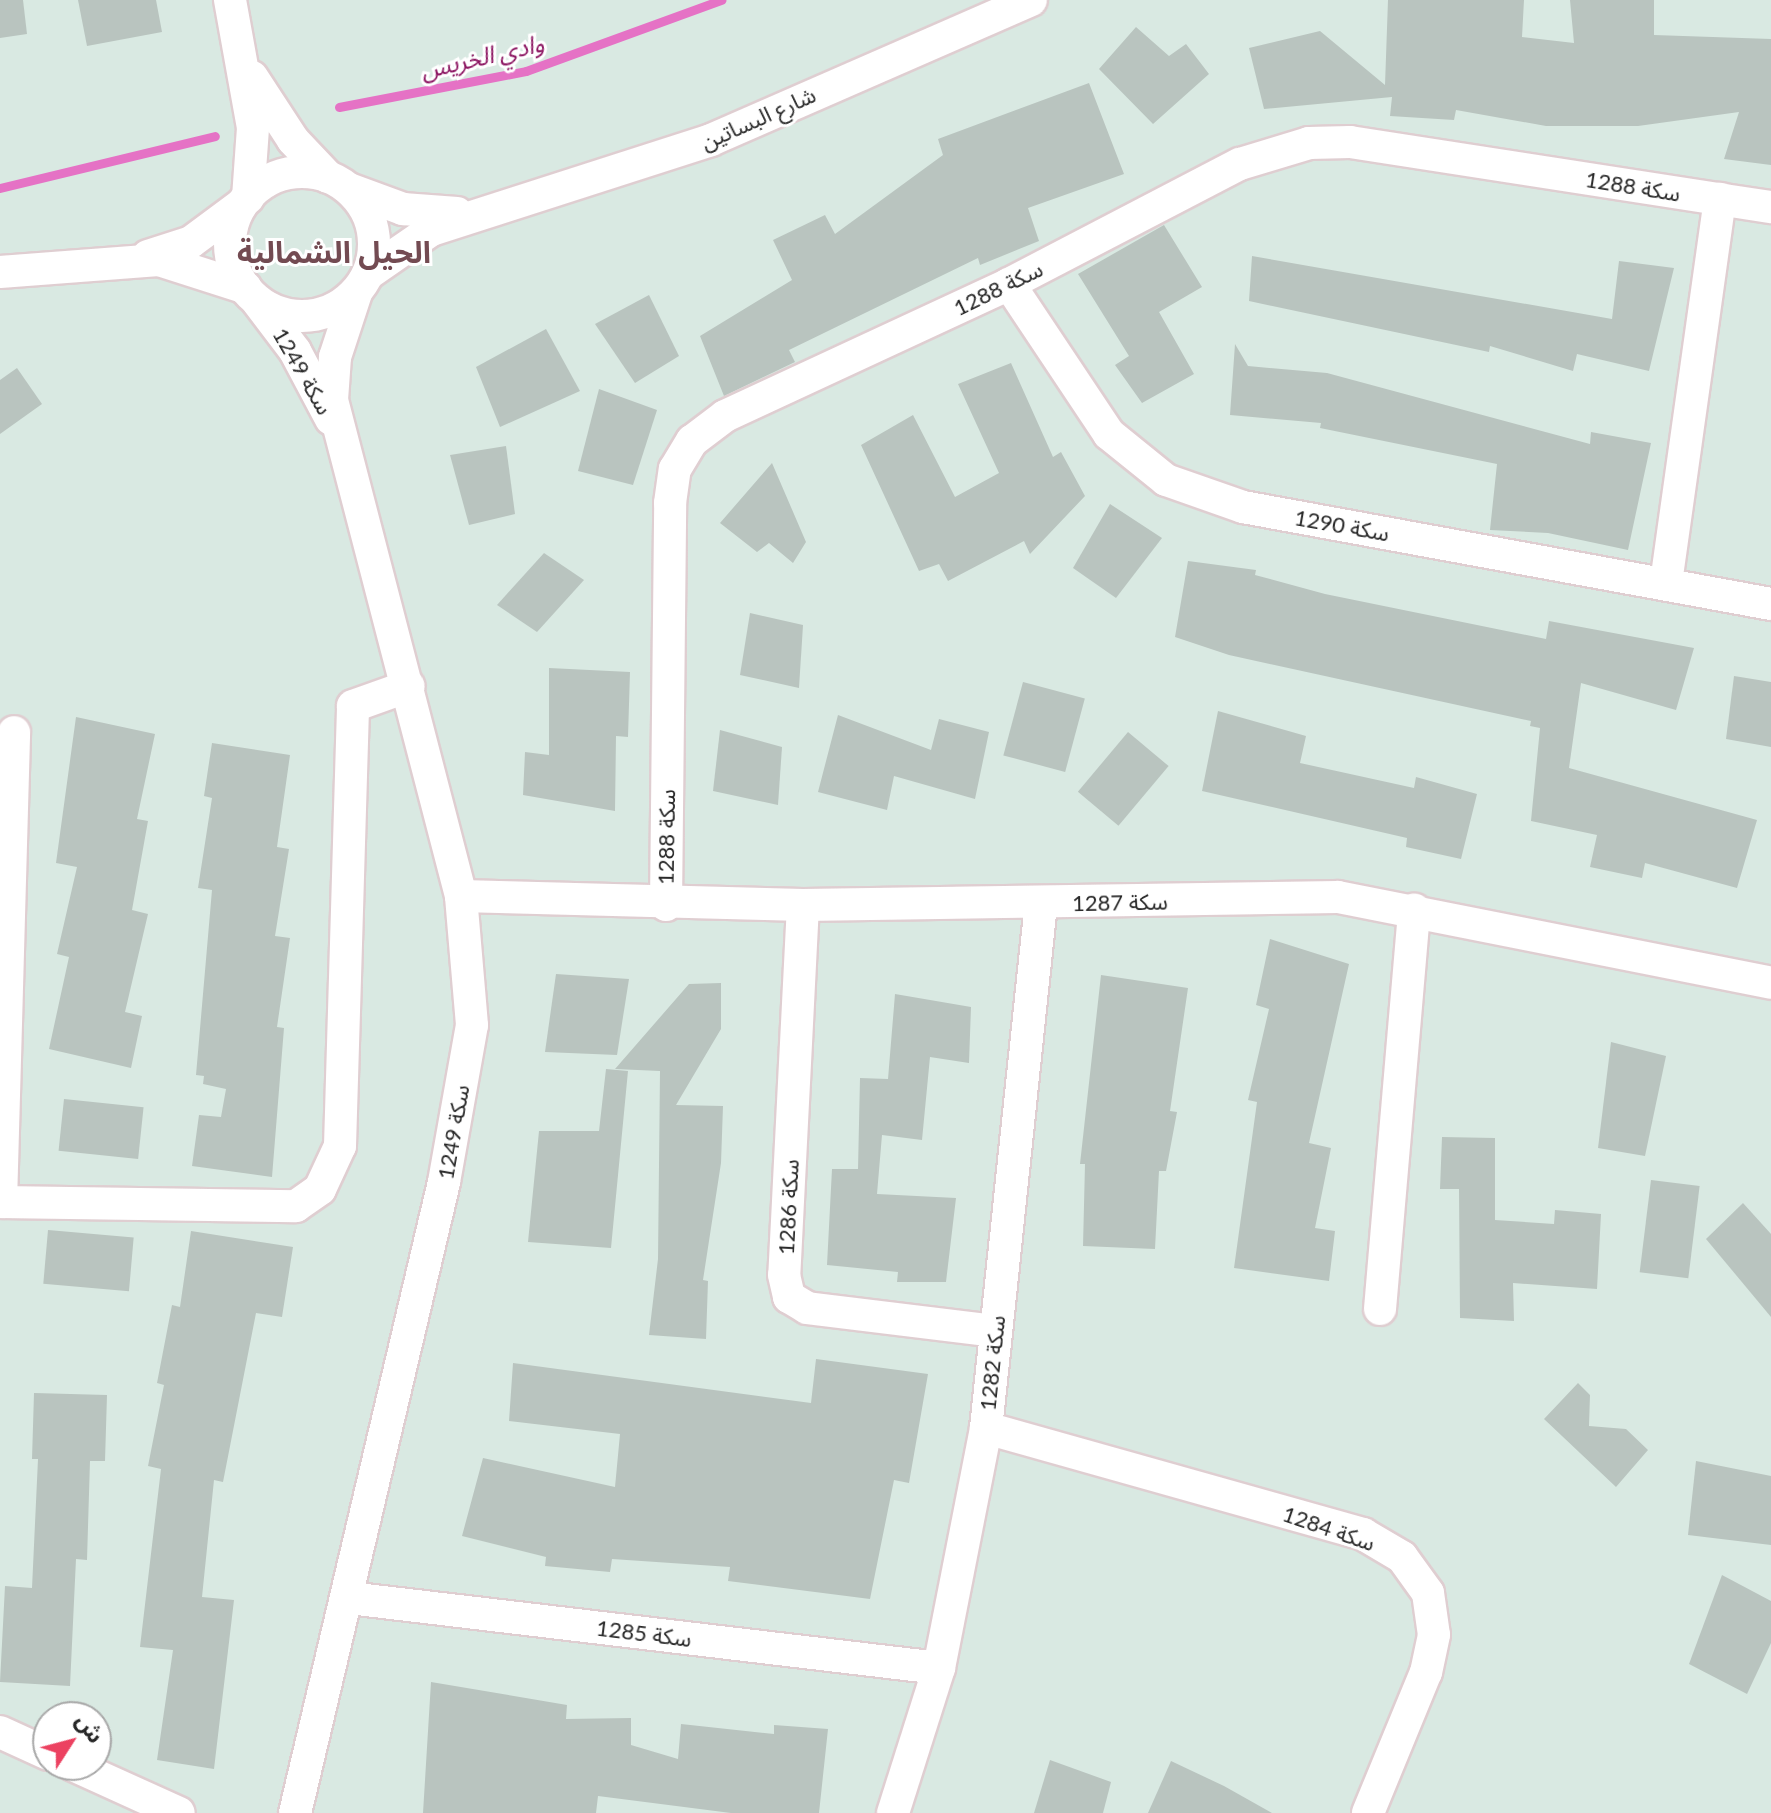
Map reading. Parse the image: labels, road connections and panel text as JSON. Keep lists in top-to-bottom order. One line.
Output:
{"streets":{"street":["شارع البساتين","سكة 1288","سكة 1249","سكة 1290","سكة 1287","سكة 1286","سكة 1282","سكة 1284","سكة 1285"]},"crossings":[["شارع البساتين","سكة 1249"],["سكة 1288","سكة 1290"],["سكة 1288","سكة 1287"],["سكة 1249","سكة 1287"],["سكة 1249","سكة 1285"],["سكة 1287","سكة 1286"],["سكة 1287","سكة 1282"],["سكة 1286","سكة 1282"],["سكة 1282","سكة 1284"],["سكة 1282","سكة 1285"]],"districts":["الحيل الشمالية"],"water":["وادي الخريس"],"north":"top right"}
